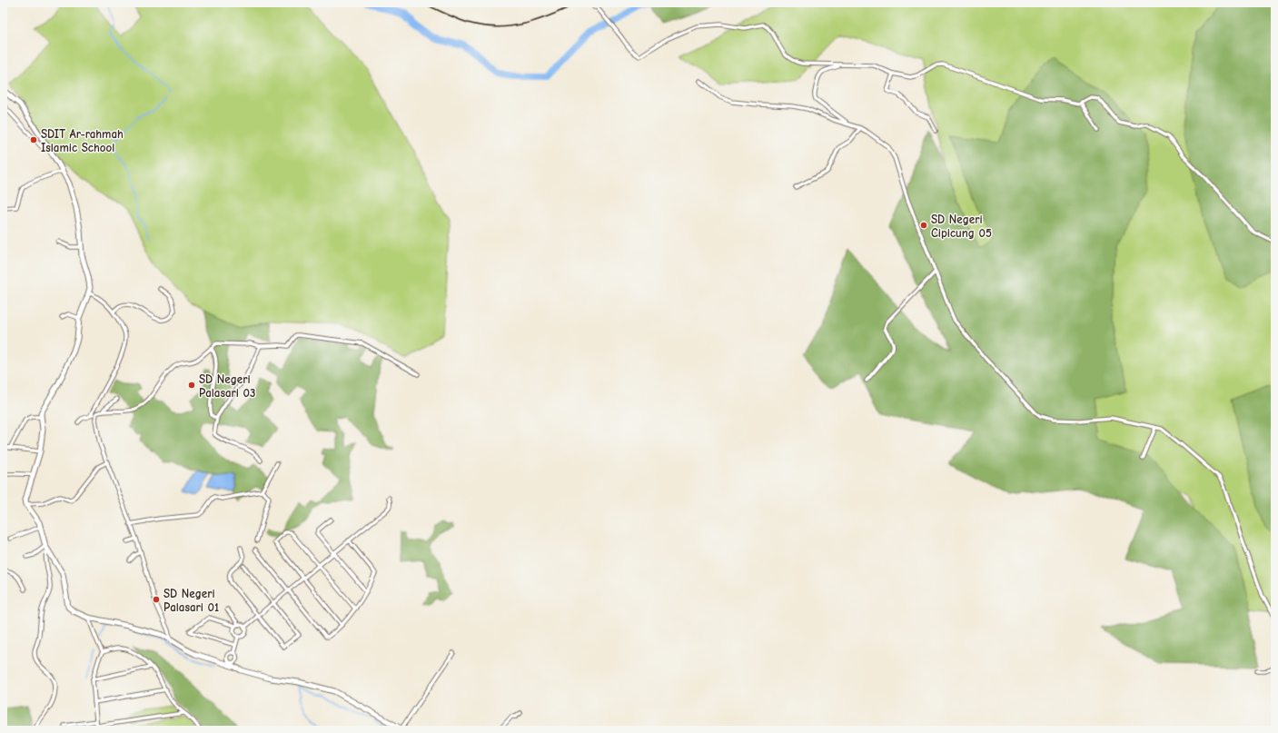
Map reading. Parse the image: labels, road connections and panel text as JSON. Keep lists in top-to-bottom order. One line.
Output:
{"places":["SDIT Ar-rahmah Islamic School","SD Negeri Cipicung 05","SD Negeri Palasari 03","SD Negeri Palasari 01"]}
